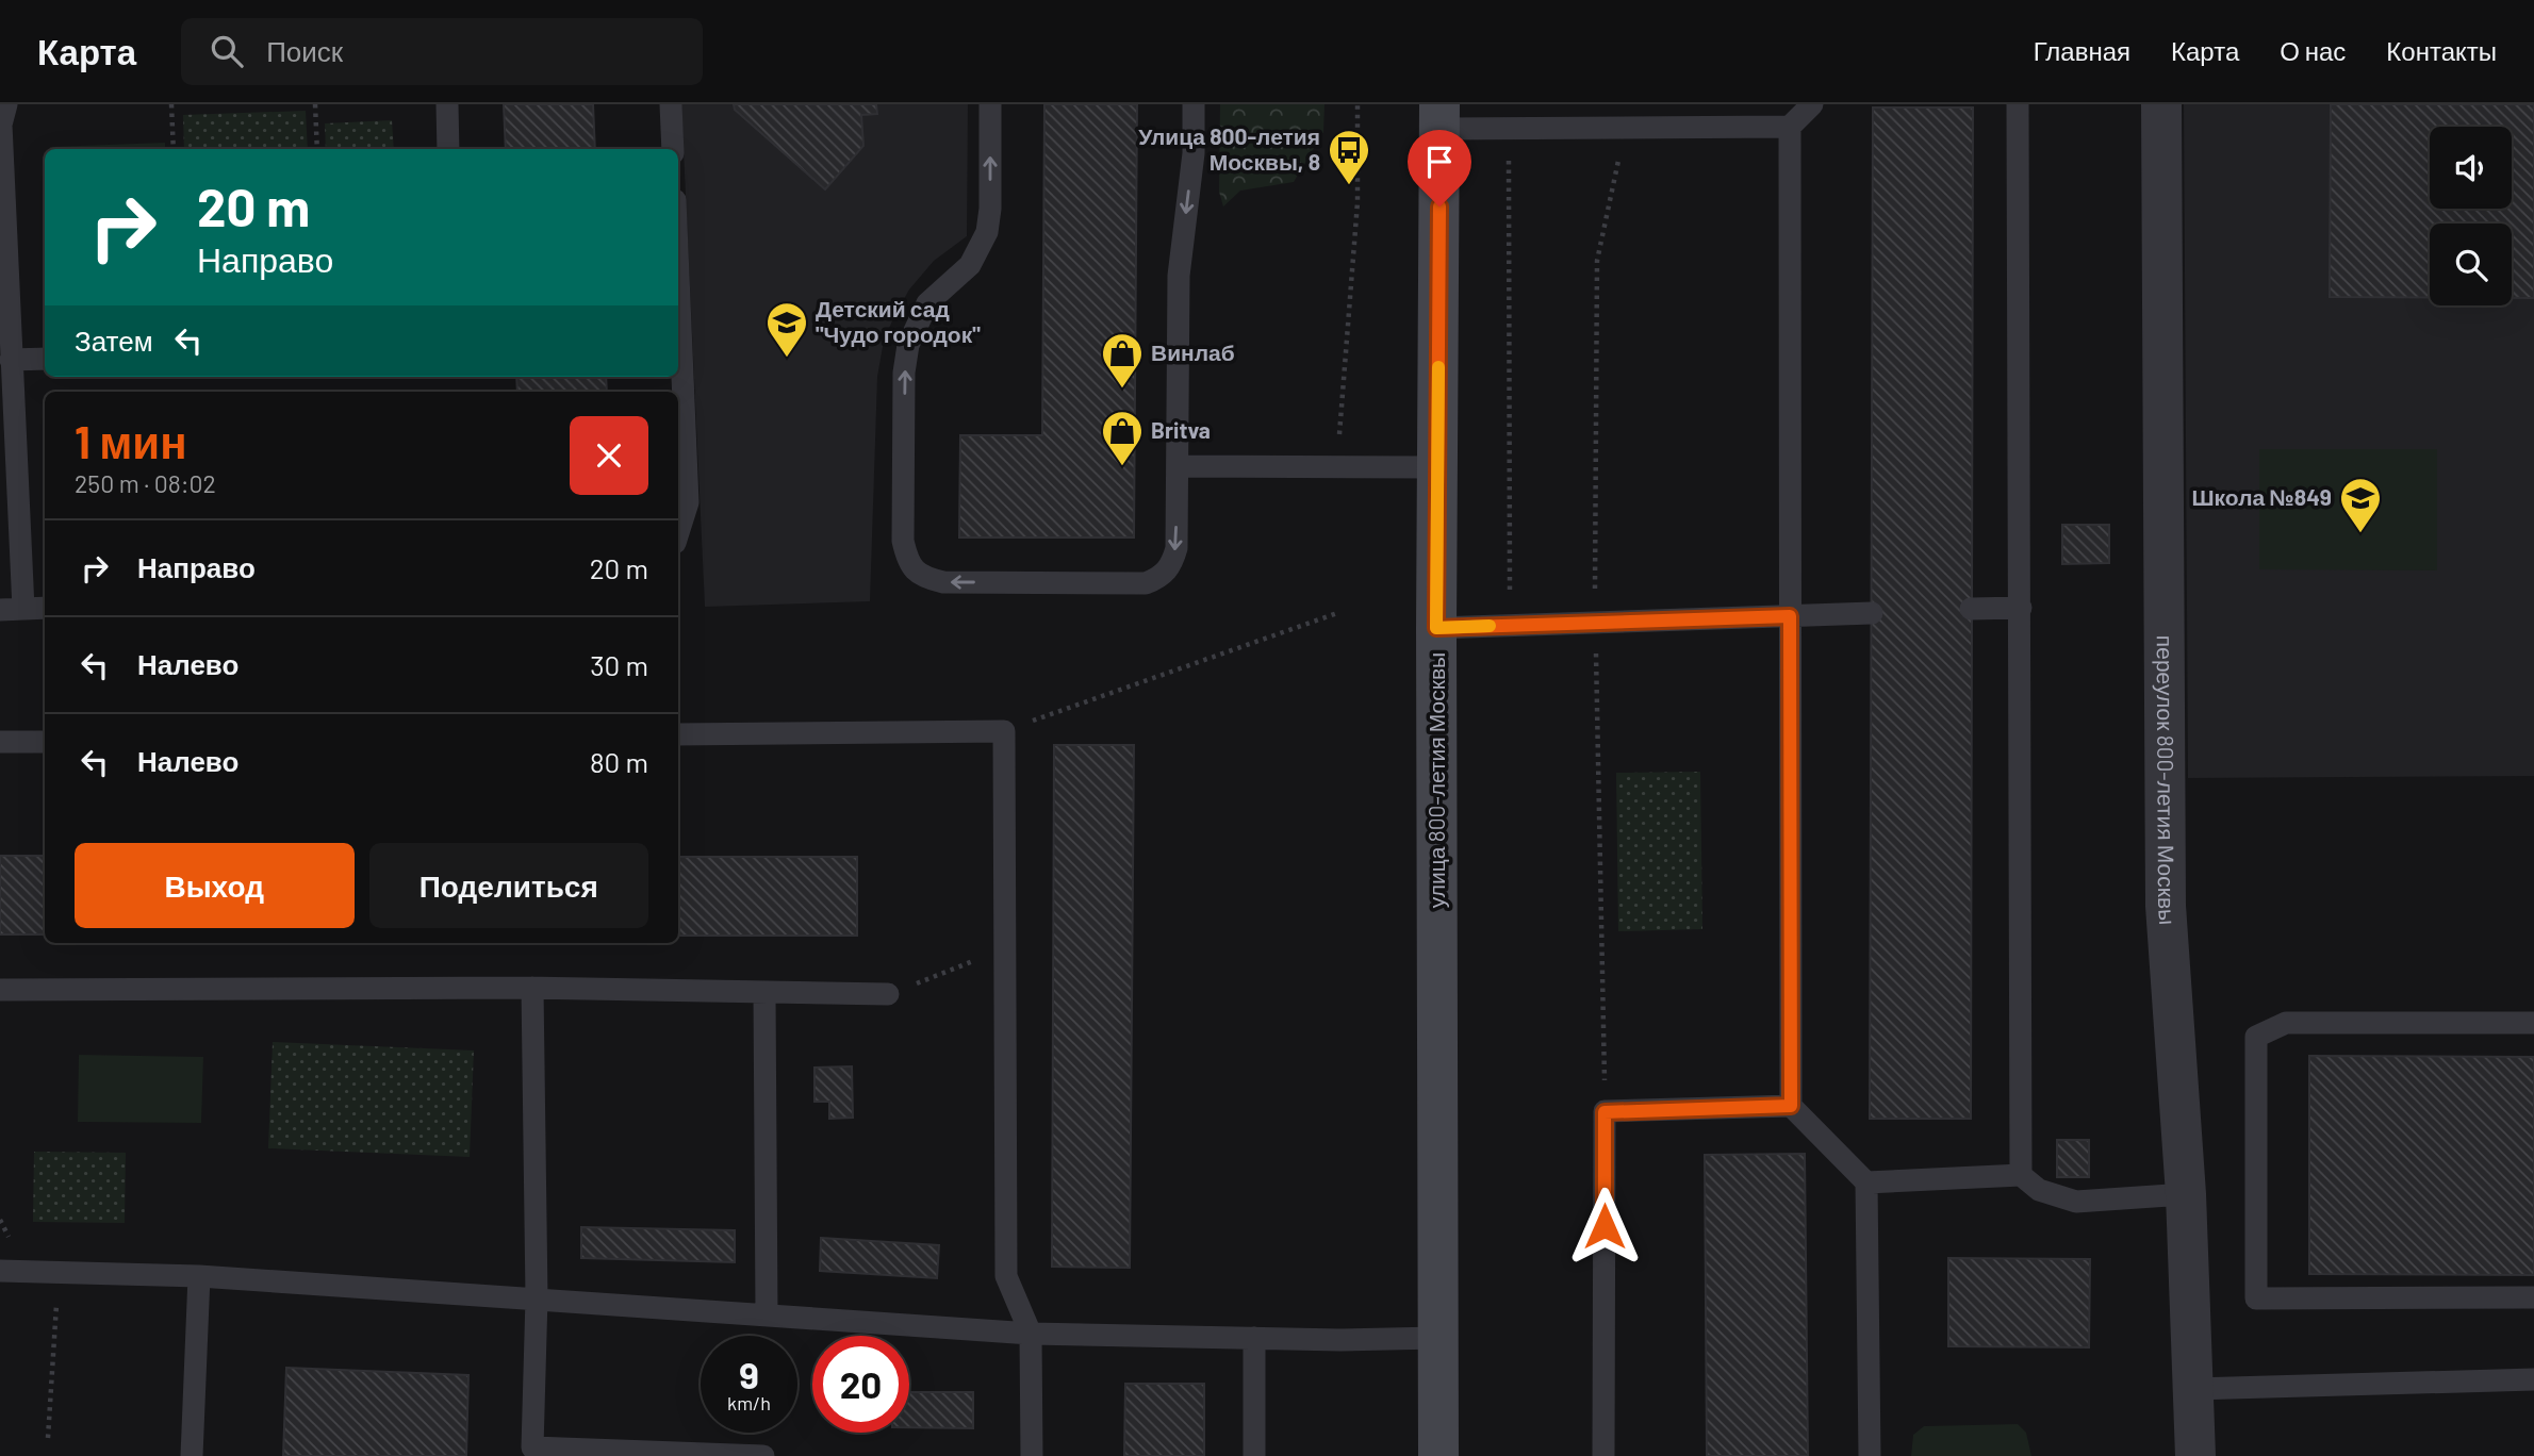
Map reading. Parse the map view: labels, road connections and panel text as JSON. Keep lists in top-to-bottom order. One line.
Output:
{"streets":{"main road":["улица 800-летия Москвы"],"street":["переулок 800-летия Москвы"]},"places":{"bus stop":["Улица 800-летия Москвы, 8"],"school or university":["Детский сад \"Чудо городок\"","Школа №849"],"shop":["Винлаб","Britva"]},"page":{"header":"Карта","search":"Поиск","nav":["Главная","Карта","О нас","Контакты"],"turn":["20 m","Направо"],"then":"Затем","heading":["1 мин","250 m · 08:02"],"list":[{"name":"Направо","value":"20 m"},{"name":"Налево","value":"30 m"},{"name":"Налево","value":"80 m"}],"buttons":["Выход","Поделиться"],"speed":"9 km/h","limit":"20"}}
